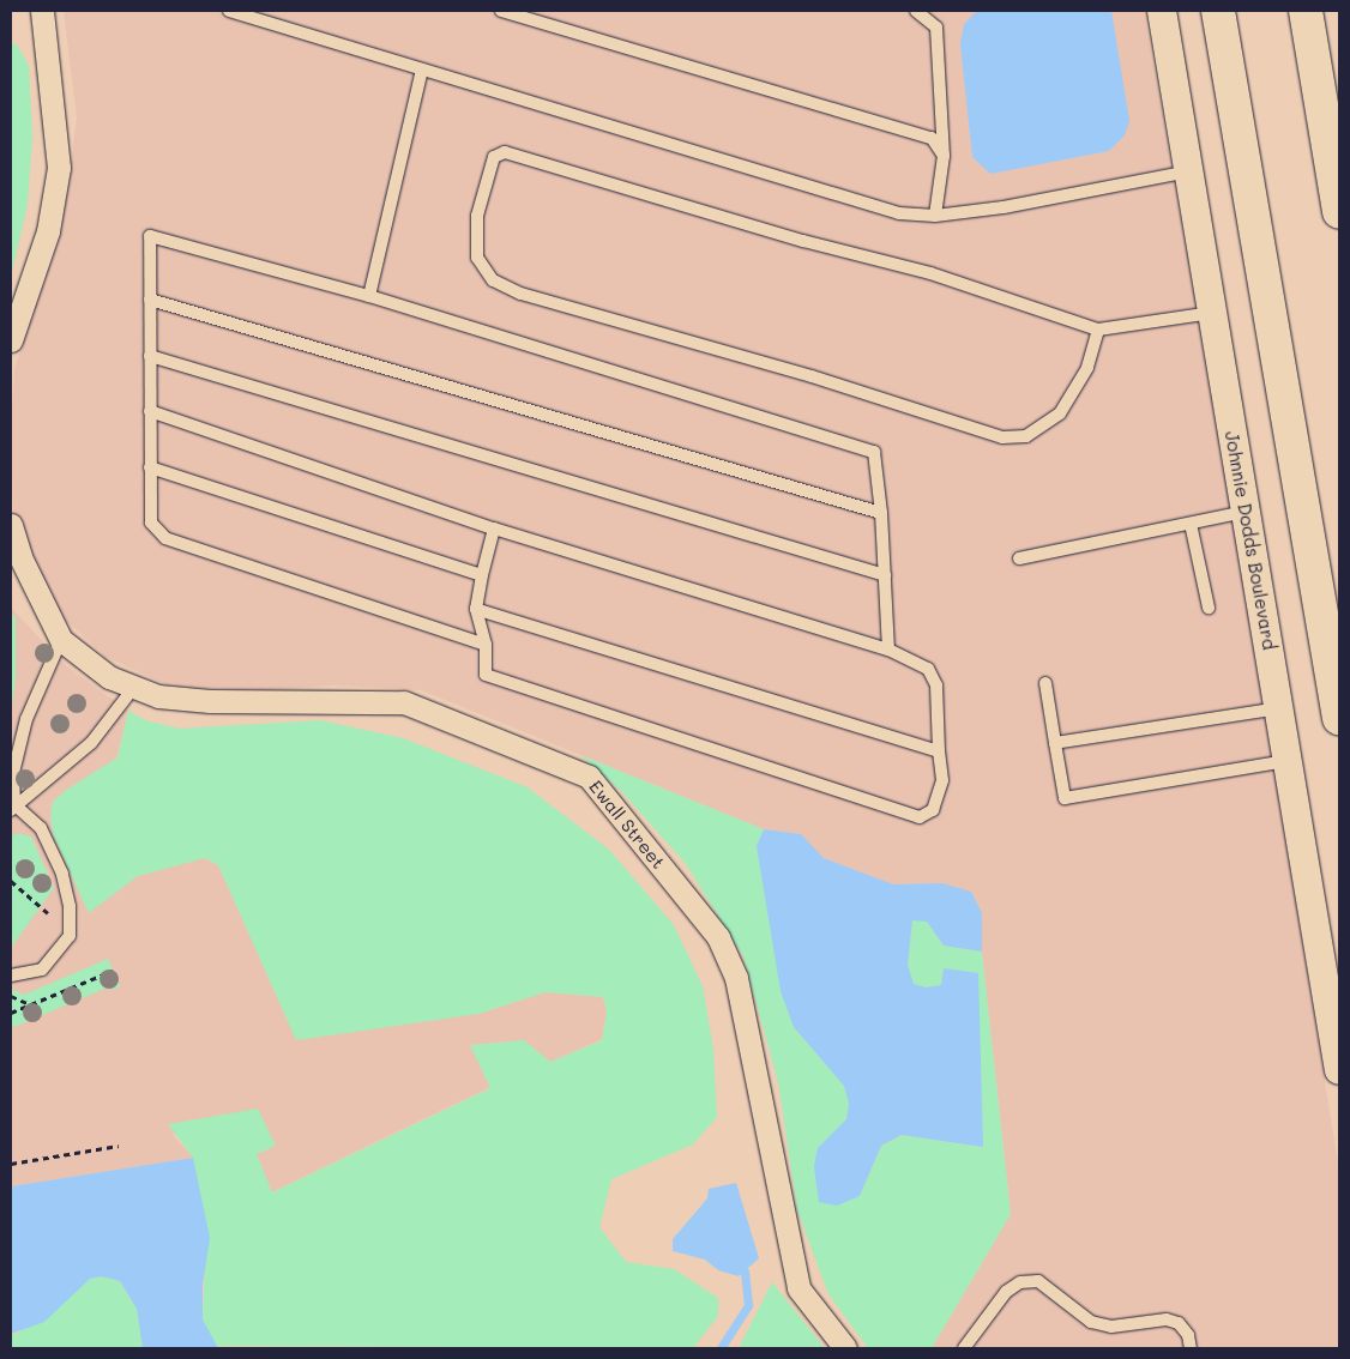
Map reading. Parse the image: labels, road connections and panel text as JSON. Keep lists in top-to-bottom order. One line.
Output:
{"streets":{"street":["Johnnie Dodds Boulevard","Ewall Street"]}}
